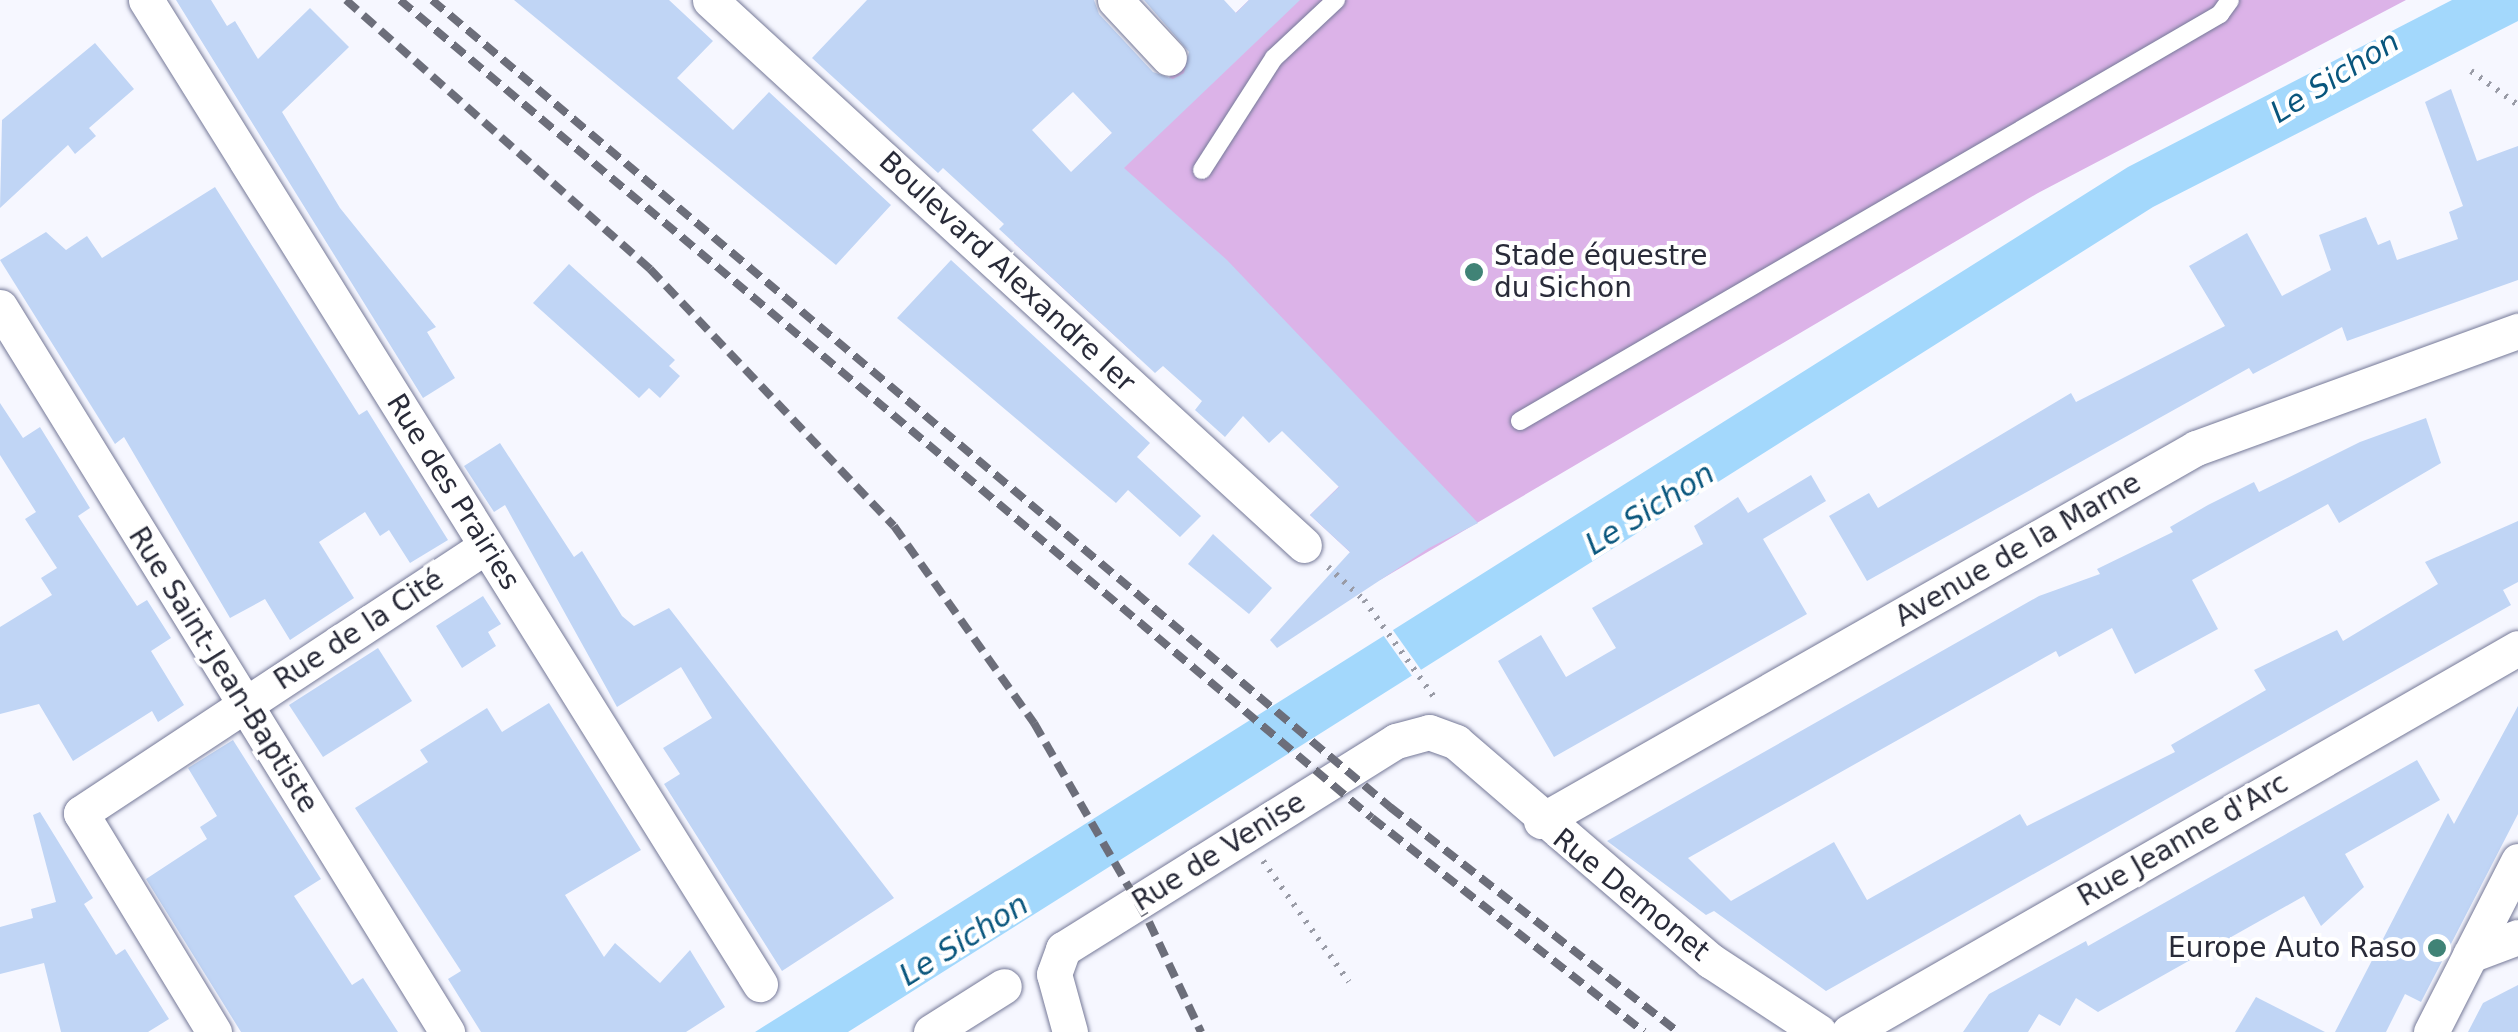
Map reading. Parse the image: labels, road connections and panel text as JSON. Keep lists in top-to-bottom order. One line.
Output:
{"streets":{"street":["Boulevard Alexandre Ier","Rue des Prairies","Avenue de la Marne","Rue de la Cité","Rue Saint-Jean-Baptiste","Rue Jeanne d'Arc","Rue de Venise","Rue Demonet"]},"crossings":[["Rue des Prairies","Rue de la Cité"],["Avenue de la Marne","Rue Demonet"],["Rue de la Cité","Rue Saint-Jean-Baptiste"],["Rue de Venise","Rue Demonet"]],"water":["Le Sichon"],"places":["Stade équestre du Sichon","Europe Auto Raso"]}
